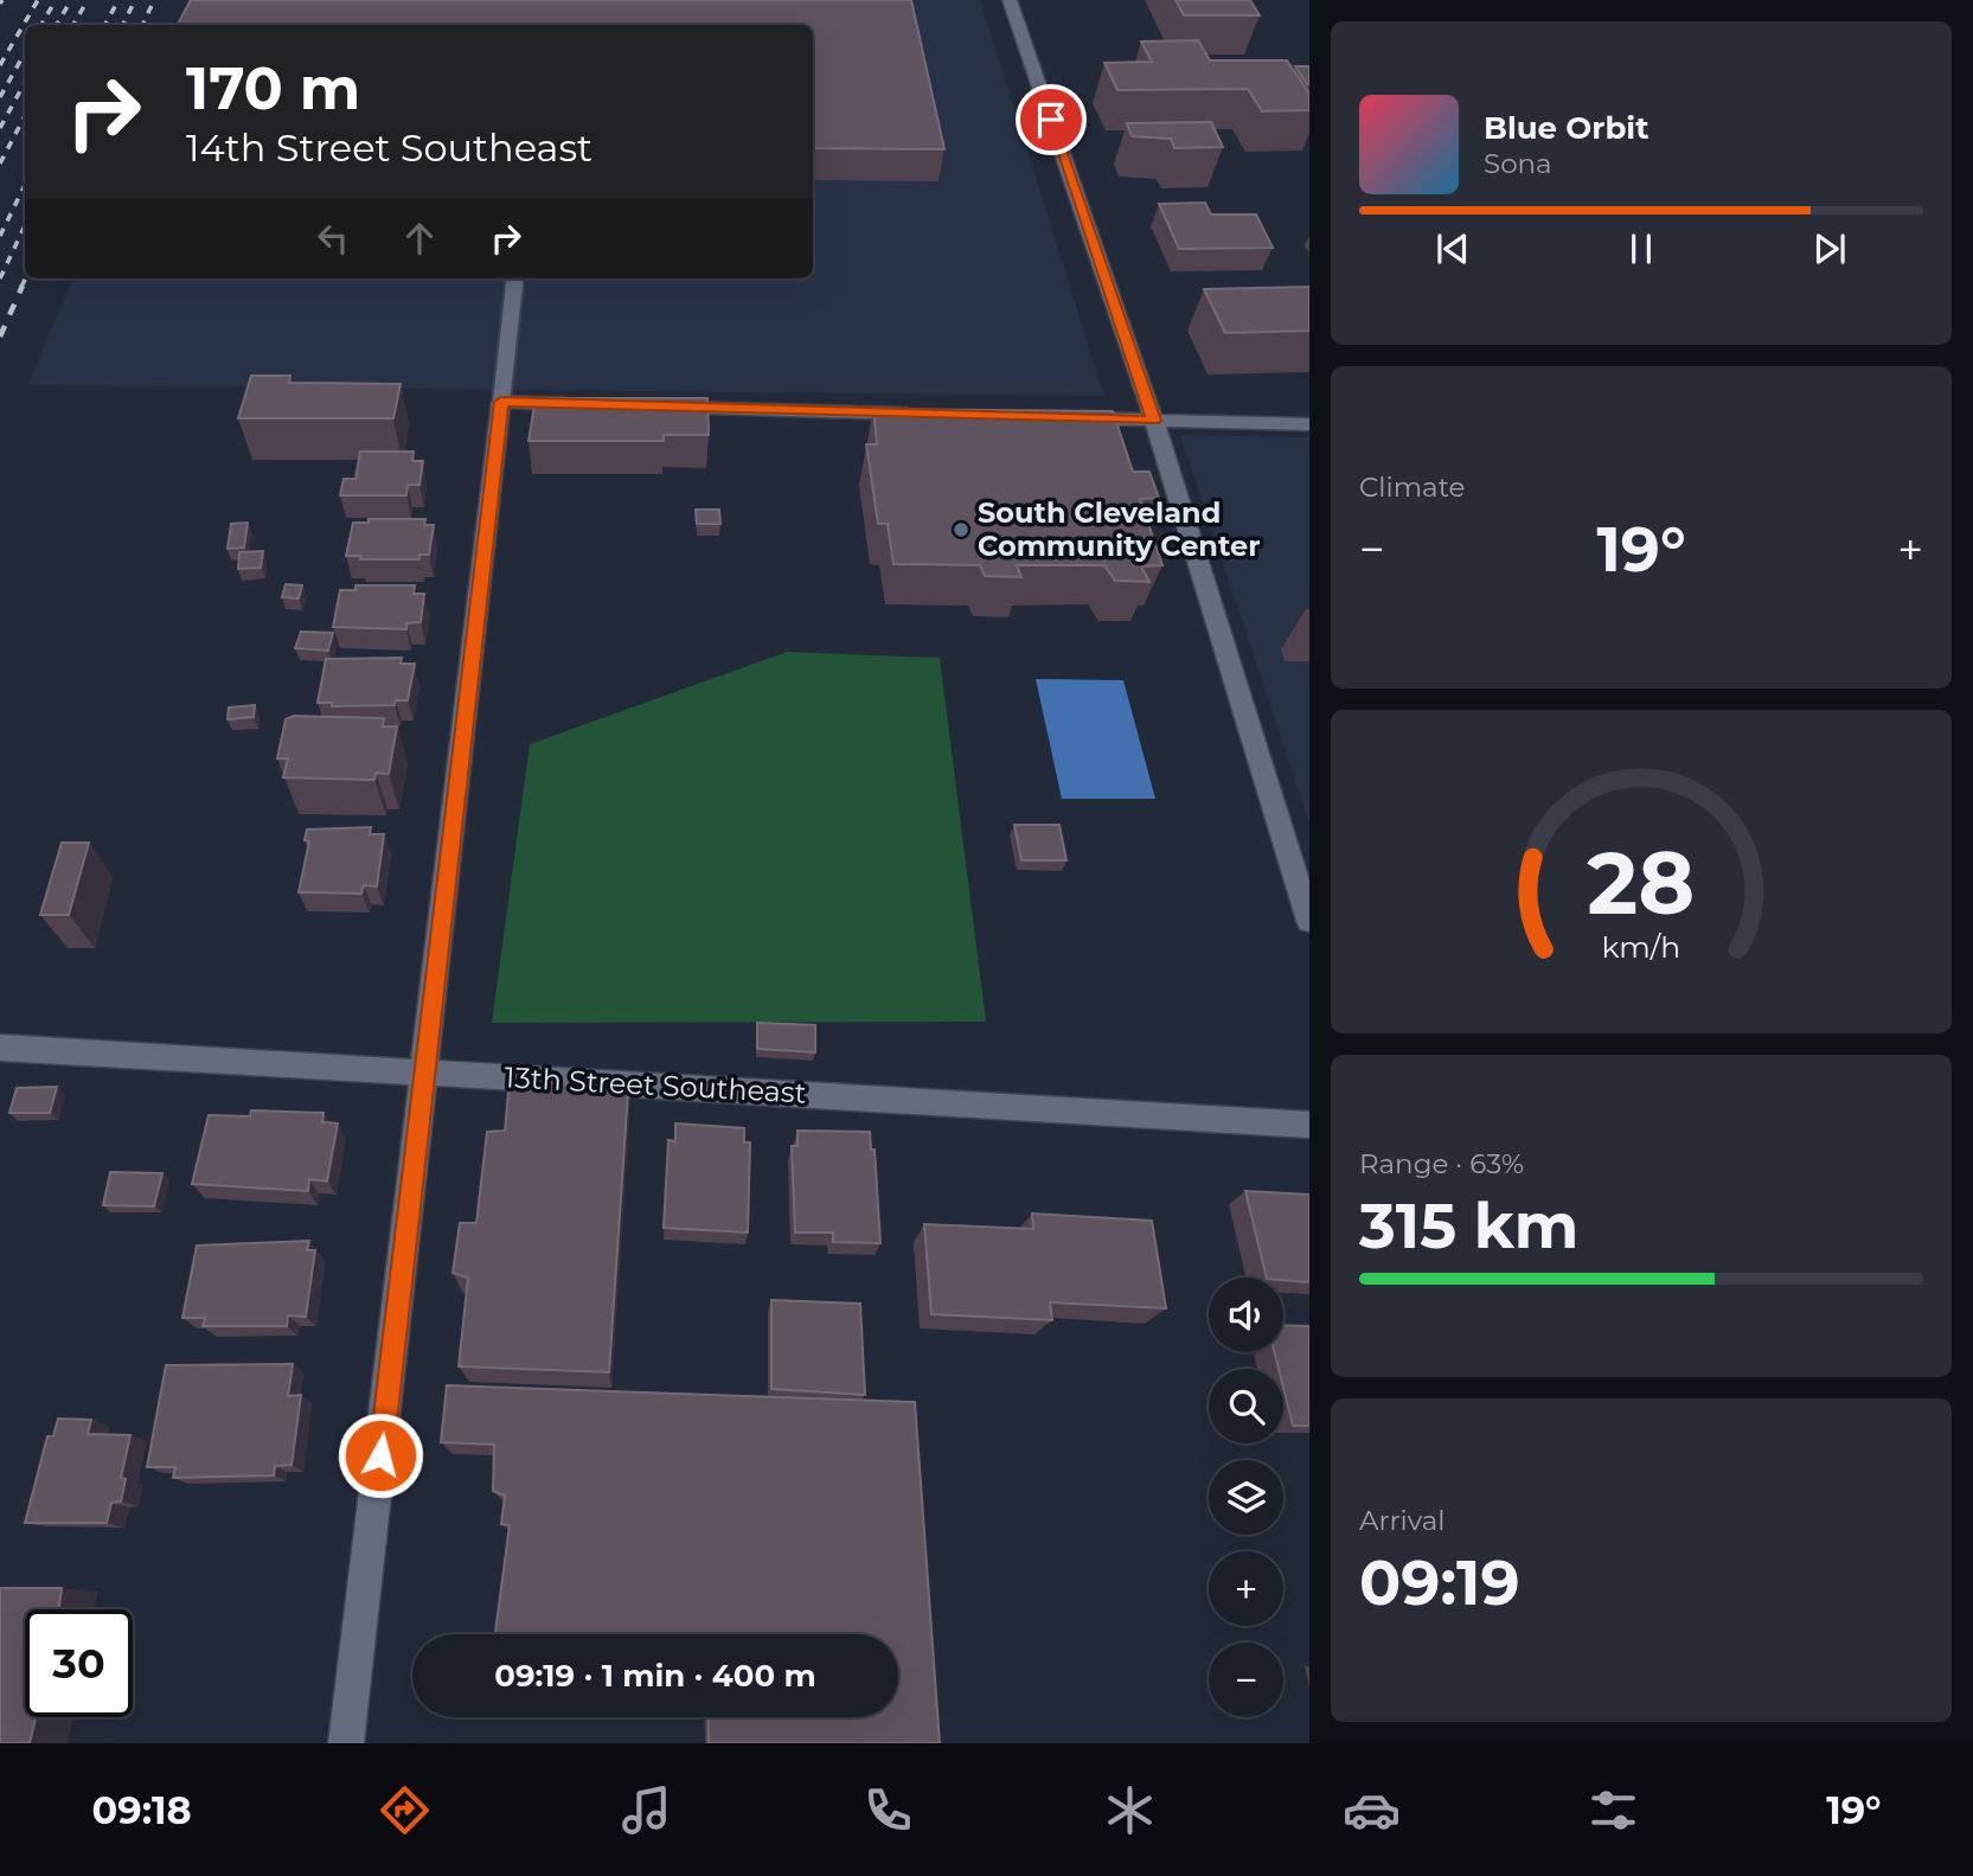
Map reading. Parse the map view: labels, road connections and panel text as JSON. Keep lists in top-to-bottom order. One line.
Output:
{"streets":{"street":["13th Street Southeast"]},"places":["South Cleveland Community Center"],"page":{"turn":["170 m","14th Street Southeast"],"song":["Blue Orbit","Sona"],"tile":["Climate",["Range · 63%","315 km"],["Arrival","09:19"]],"heat":["−","19°","+"],"map_buttons":["+","−"],"limit":"30","trip":"09:19 · 1 min · 400 m","tabs":["09:18","19°"],"gauge":["28","km/h"]}}
